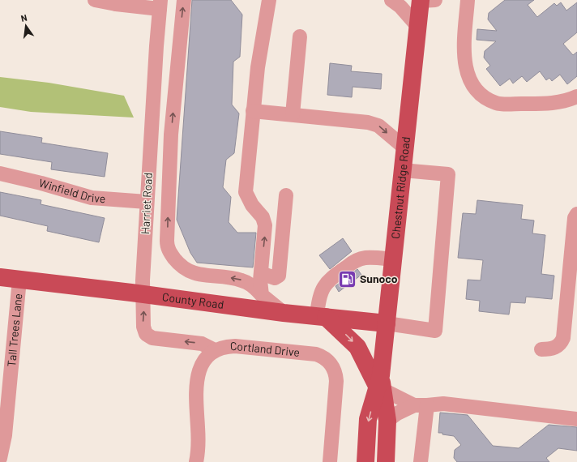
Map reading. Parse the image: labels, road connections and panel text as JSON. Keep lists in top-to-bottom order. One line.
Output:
{"streets":{"main road":["Chestnut Ridge Road","County Road"],"street":["Winfield Drive","Harriet Road","Tall Trees Lane","Cortland Drive"]},"crossings":[["Chestnut Ridge Road","County Road"],["Winfield Drive","Harriet Road"],["Harriet Road","County Road"],["Harriet Road","Cortland Drive"],["County Road","Tall Trees Lane"]],"places":{"fuel station":["Sunoco"]},"north":"top"}
